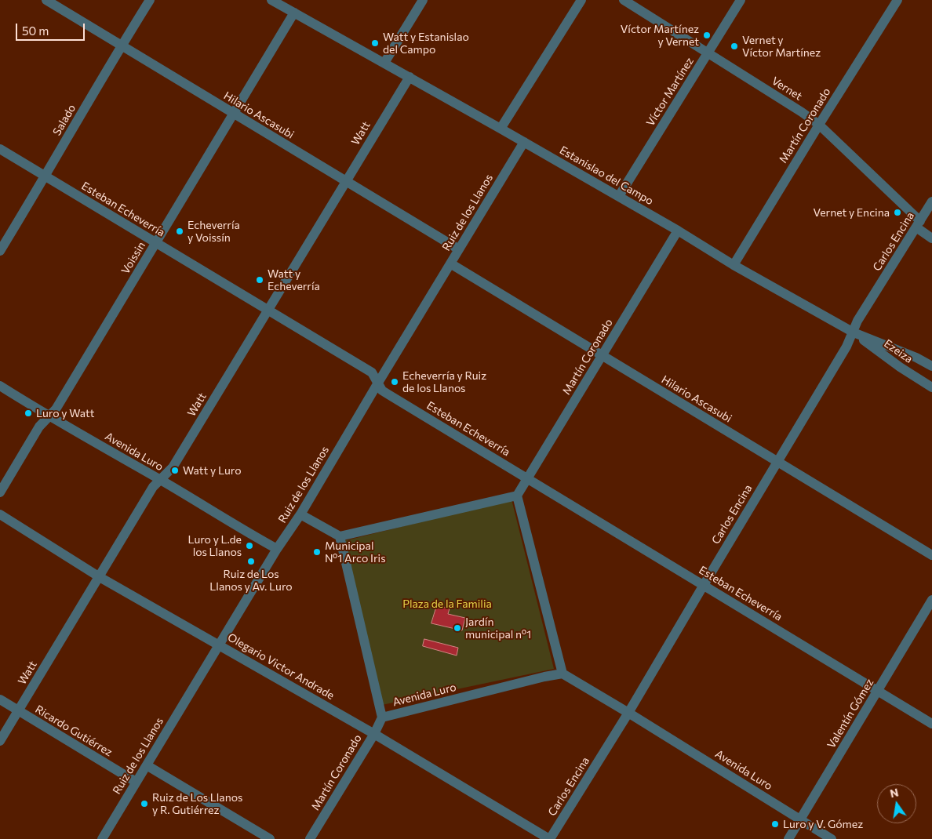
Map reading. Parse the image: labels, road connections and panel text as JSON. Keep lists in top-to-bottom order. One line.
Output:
{"streets":{"street":["Vernet","Víctor Martínez","Hilario Ascasubi","Salado","Martín Coronado","Watt","Estanislao del Campo","Esteban Echeverría","Ruiz de los Llanos","Carlos Encina","Voissin","Ezeiza","Avenida Luro","Olegario Victor Andrade","Valentín Gómez","Ricardo Gutiérrez"]},"crossings":[["Vernet","Víctor Martínez"],["Vernet","Martín Coronado"],["Vernet","Carlos Encina"],["Víctor Martínez","Estanislao del Campo"],["Hilario Ascasubi","Salado"],["Hilario Ascasubi","Martín Coronado"],["Hilario Ascasubi","Watt"],["Hilario Ascasubi","Ruiz de los Llanos"],["Hilario Ascasubi","Carlos Encina"],["Hilario Ascasubi","Voissin"],["Salado","Esteban Echeverría"],["Martín Coronado","Estanislao del Campo"],["Martín Coronado","Esteban Echeverría"],["Martín Coronado","Avenida Luro"],["Martín Coronado","Olegario Victor Andrade"],["Watt","Estanislao del Campo"],["Watt","Esteban Echeverría"],["Watt","Avenida Luro"],["Watt","Olegario Victor Andrade"],["Watt","Ricardo Gutiérrez"],["Estanislao del Campo","Ruiz de los Llanos"],["Estanislao del Campo","Carlos Encina"],["Estanislao del Campo","Voissin"],["Estanislao del Campo","Ezeiza"],["Esteban Echeverría","Ruiz de los Llanos"],["Esteban Echeverría","Carlos Encina"],["Esteban Echeverría","Voissin"],["Esteban Echeverría","Valentín Gómez"],["Ruiz de los Llanos","Avenida Luro"],["Ruiz de los Llanos","Olegario Victor Andrade"],["Ruiz de los Llanos","Ricardo Gutiérrez"],["Carlos Encina","Ezeiza"],["Carlos Encina","Avenida Luro"],["Carlos Encina","Olegario Victor Andrade"],["Voissin","Avenida Luro"],["Avenida Luro","Valentín Gómez"]],"parks":["Plaza de la Familia"],"places":["Víctor Martínez y Vernet","Watt y Estanislao del Campo","Vernet y Víctor Martínez","Vernet y Encina","Echeverría y Voissín","Watt y Echeverría","Echeverría y Ruiz de los Llanos","Luro y Watt","Watt y Luro","Luro y L.de los Llanos","Municipal Nº1 Arco Iris","Ruiz de Los Llanos y Av. Luro","Jardín municipal nº1","Ruiz de Los Llanos y R. Gutiérrez","Luro y V. Gómez"],"scale_bar":"50 m","north":"top"}
